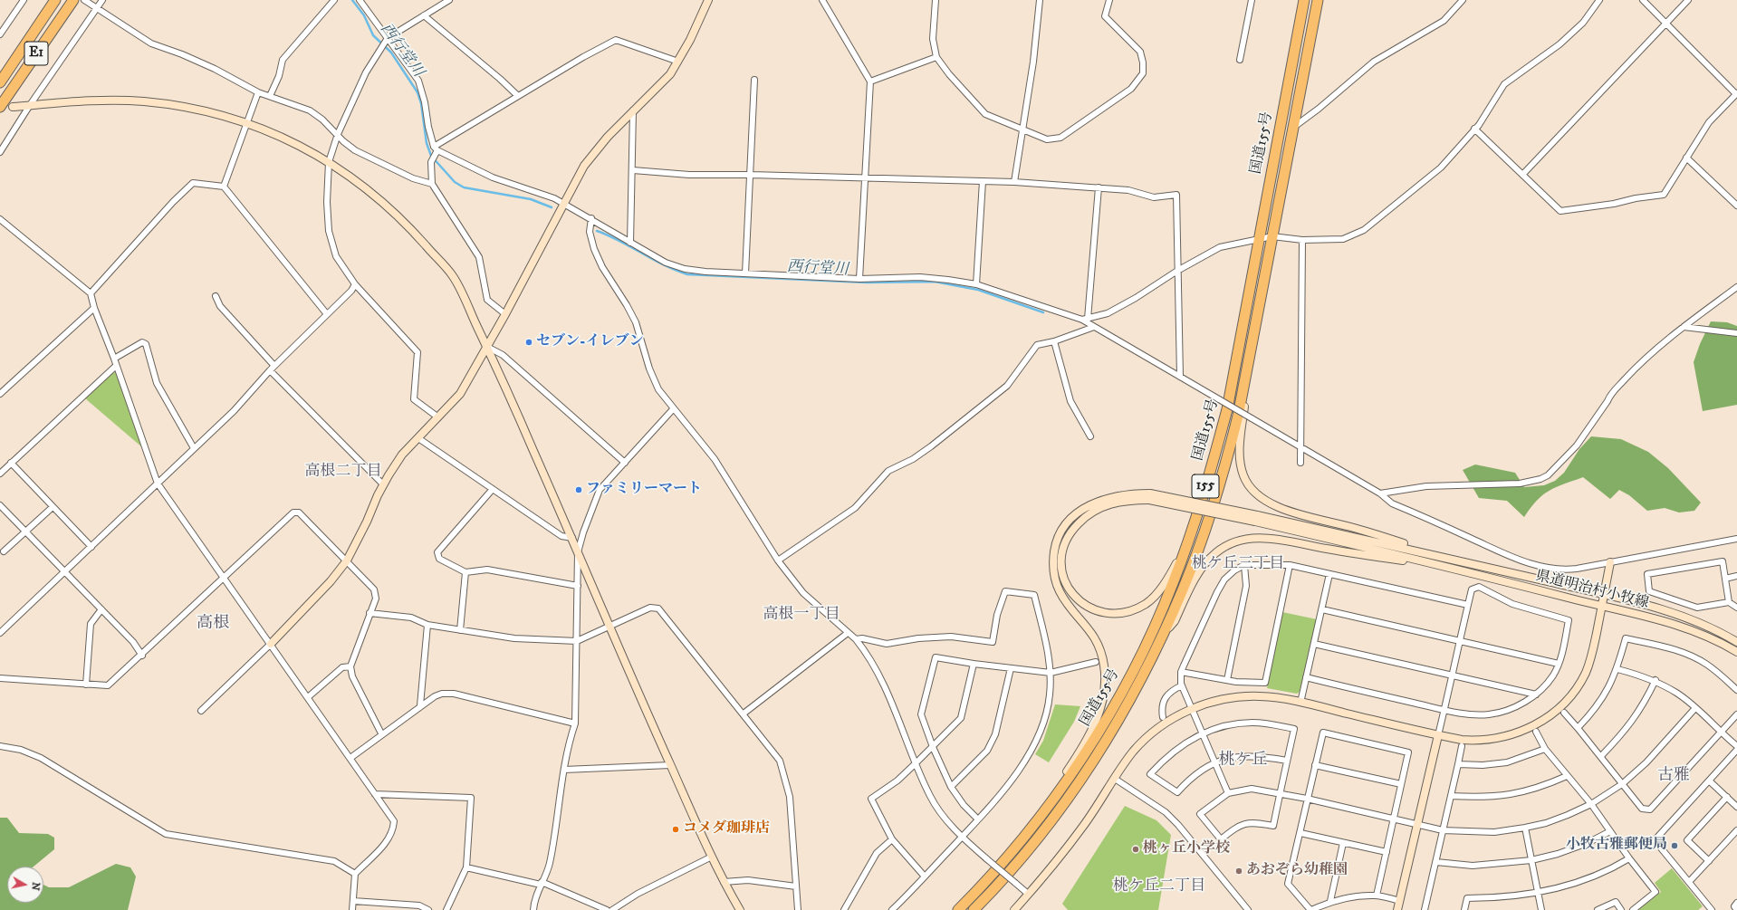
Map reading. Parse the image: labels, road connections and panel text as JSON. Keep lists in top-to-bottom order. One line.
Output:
{"streets":{"highway":["E1","国道155号","155"],"street":["県道明治村小牧線"]},"districts":["高根二丁目","桃ケ丘三丁目","高根一丁目","高根","桃ケ丘","古雅","桃ケ丘二丁目"],"water":["西行堂川"],"places":["セブン-イレブン","ファミリーマート","コメダ珈琲店","小牧古雅郵便局","桃ヶ丘小学校","あおぞら幼稚園"],"north":"right"}
